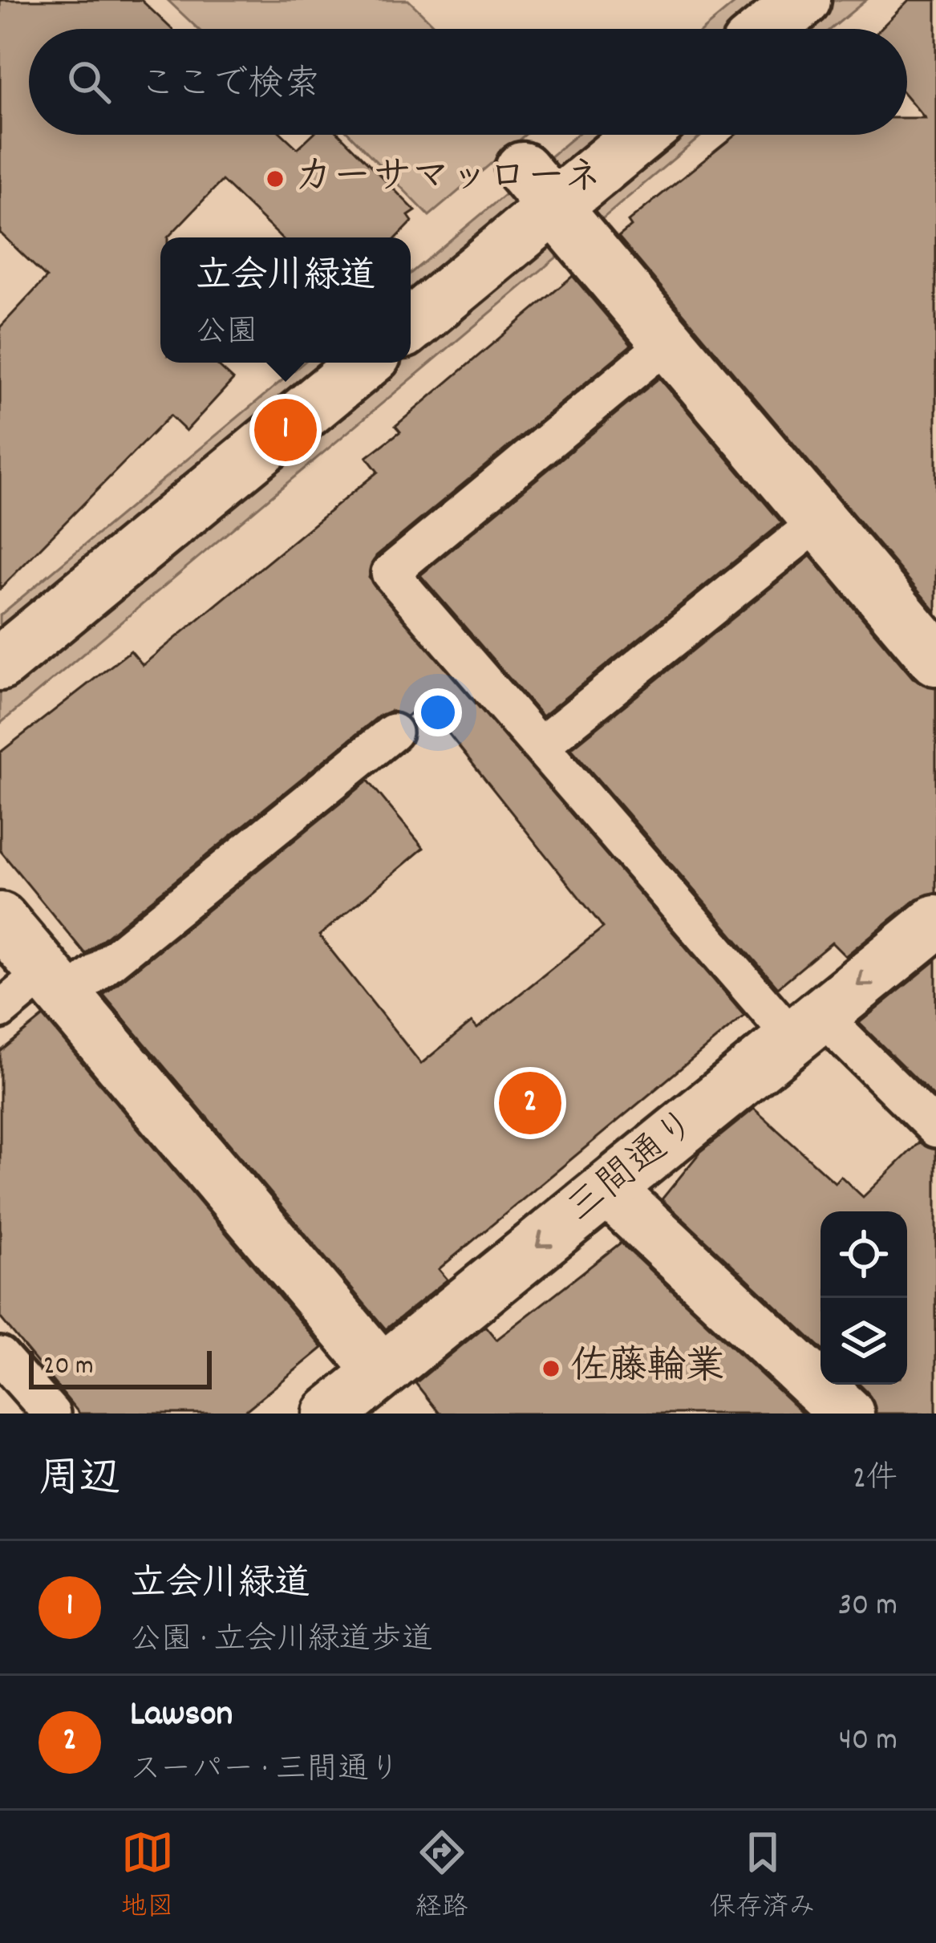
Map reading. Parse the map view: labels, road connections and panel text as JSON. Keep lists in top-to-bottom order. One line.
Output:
{"streets":{"street":["三間通り"]},"one_way":["三間通り"],"places":["カーサマッローネ","佐藤輪業"],"scale_bar":"20 m","page":{"search":"ここで検索","popup":["立会川緑道","公園"],"pins":["1","2"],"scale":"20 m","heading":["周辺","2件"],"list":[{"mark":"1","name":"立会川緑道","note":"公園 · 立会川緑道歩道","value":"30 m"},{"mark":"2","name":"Lawson","note":"スーパー · 三間通り","value":"40 m"}],"nav":["地図","経路","保存済み"]}}
